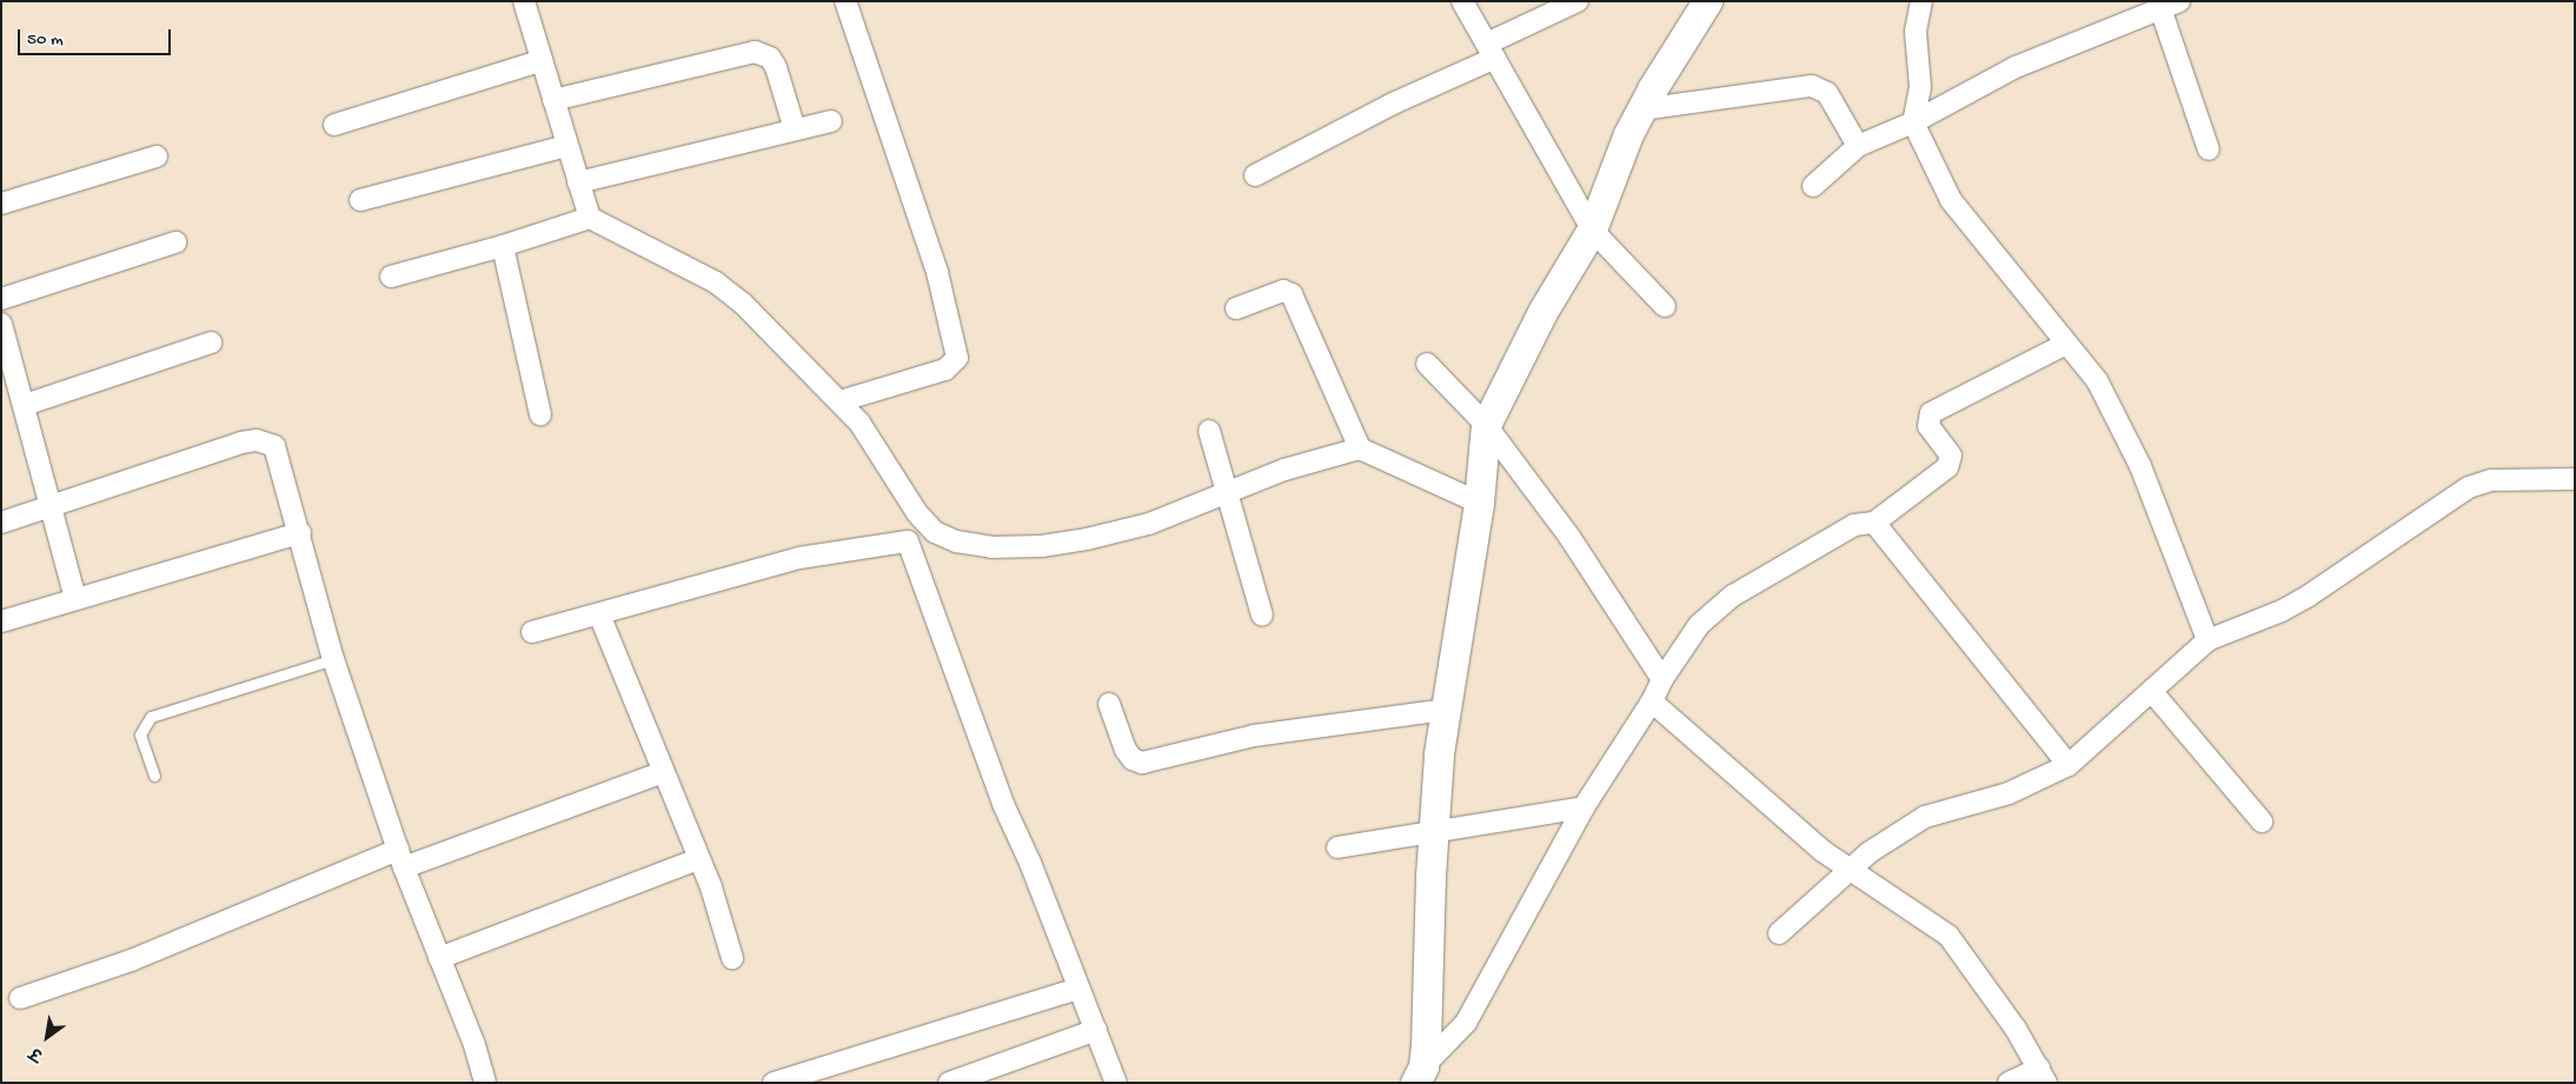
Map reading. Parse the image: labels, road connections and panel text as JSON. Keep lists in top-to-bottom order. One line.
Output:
{"scale_bar":"50 m","north":"bottom left"}
